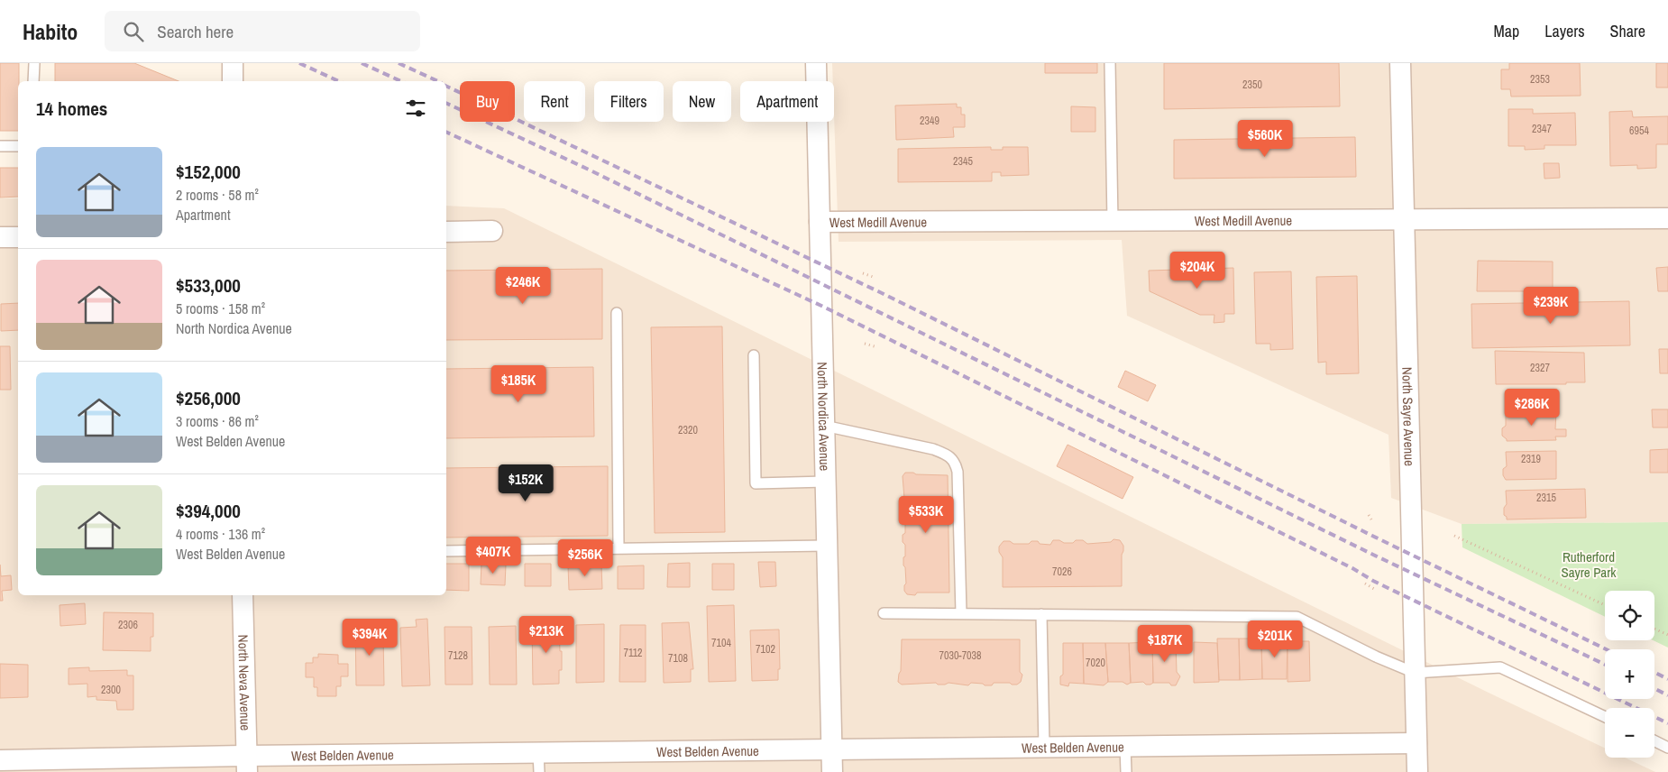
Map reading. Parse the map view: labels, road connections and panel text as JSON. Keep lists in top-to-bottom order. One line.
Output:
{"streets":{"street":["West Medill Avenue","North Nordica Avenue","North Sayre Avenue","North Neva Avenue","West Belden Avenue"]},"crossings":[["West Medill Avenue","North Nordica Avenue"],["West Medill Avenue","North Sayre Avenue"],["North Nordica Avenue","West Belden Avenue"],["North Sayre Avenue","West Belden Avenue"],["North Neva Avenue","West Belden Avenue"]],"parks":["Rutherford Sayre Park"],"house_numbers":["2353","2350","2349","2347","6954","2345","2327","2320","2319","2315","7026","2306","7104","7102","7112","7128","7030-7038","7108","7020","2300"],"page":{"header":"Habito","search":"Search here","nav":["Map","Layers","Share"],"chip":["Buy","Rent","Filters","New","Apartment"],"heading":"14 homes","price":["$560K","$204K","$246K","$239K","$185K","$286K","$152K","$533K","$407K","$256K","$213K","$394K","$201K","$187K"],"list":[{"name":"$152,000","note":"2 rooms · 58 m² · Apartment"},{"name":"$533,000","note":"5 rooms · 158 m² · North Nordica Avenue"},{"name":"$256,000","note":"3 rooms · 86 m² · West Belden Avenue"},{"name":"$394,000","note":"4 rooms · 136 m² · West Belden Avenue"}],"map_buttons":["+","−"]}}
